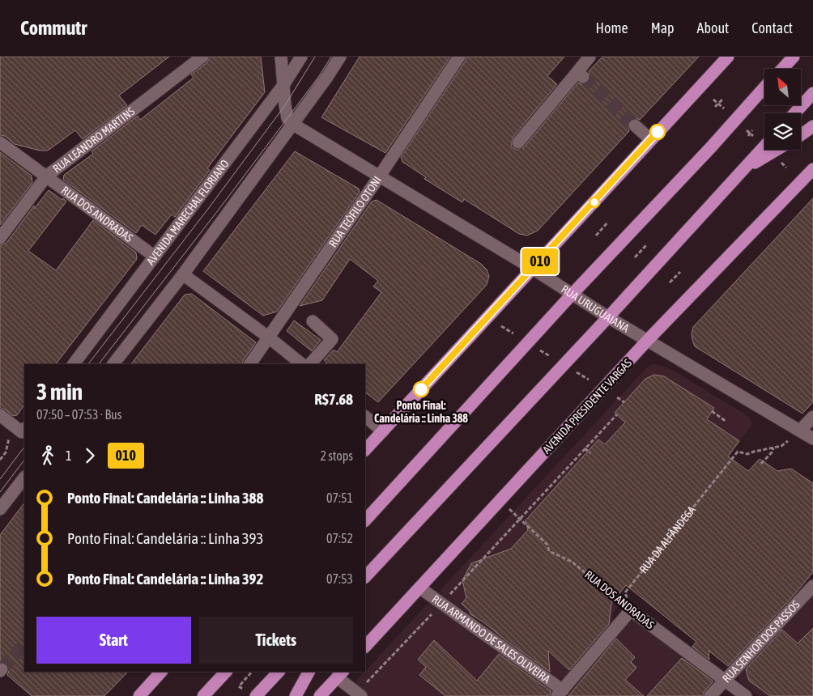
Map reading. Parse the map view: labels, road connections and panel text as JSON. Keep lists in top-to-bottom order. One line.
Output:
{"streets":{"main road":["AVENIDA PRESIDENTE VARGAS"],"street":["RUA LEANDRO MARTINS","RUA TEÓFILO OTONI","AVENIDA MARECHAL FLORIANO","RUA DOS ANDRADAS","RUA URUGUAIANA","RUA ARMANDO DE SALES OLIVEIRA","RUA SENHOR DOS PASSOS"],"path":["RUA DA ALFÂNDEGA"]},"crossings":[["RUA LEANDRO MARTINS","RUA DOS ANDRADAS"],["RUA TEÓFILO OTONI","RUA URUGUAIANA"],["AVENIDA MARECHAL FLORIANO","RUA DOS ANDRADAS"],["RUA DOS ANDRADAS","AVENIDA PRESIDENTE VARGAS"],["RUA DOS ANDRADAS","RUA DA ALFÂNDEGA"],["RUA DOS ANDRADAS","RUA SENHOR DOS PASSOS"],["RUA URUGUAIANA","AVENIDA PRESIDENTE VARGAS"],["RUA URUGUAIANA","RUA DA ALFÂNDEGA"],["AVENIDA PRESIDENTE VARGAS","RUA ARMANDO DE SALES OLIVEIRA"]],"places":["Ponto Final: Candelária :: Linha 388"],"lines":["bus line 010"],"north":"top left","page":{"header":"Commutr","nav":["Home","Map","About","Contact"],"on_map":"010","heading":["3 min","07:50 – 07:53 · Bus","R$7.68"],"legs":["1","010","2 stops"],"list":[{"name":"Ponto Final: Candelária :: Linha 388","value":"07:51"},{"name":"Ponto Final: Candelária :: Linha 393","value":"07:52"},{"name":"Ponto Final: Candelária :: Linha 392","value":"07:53"}],"buttons":["Start","Tickets"]}}
